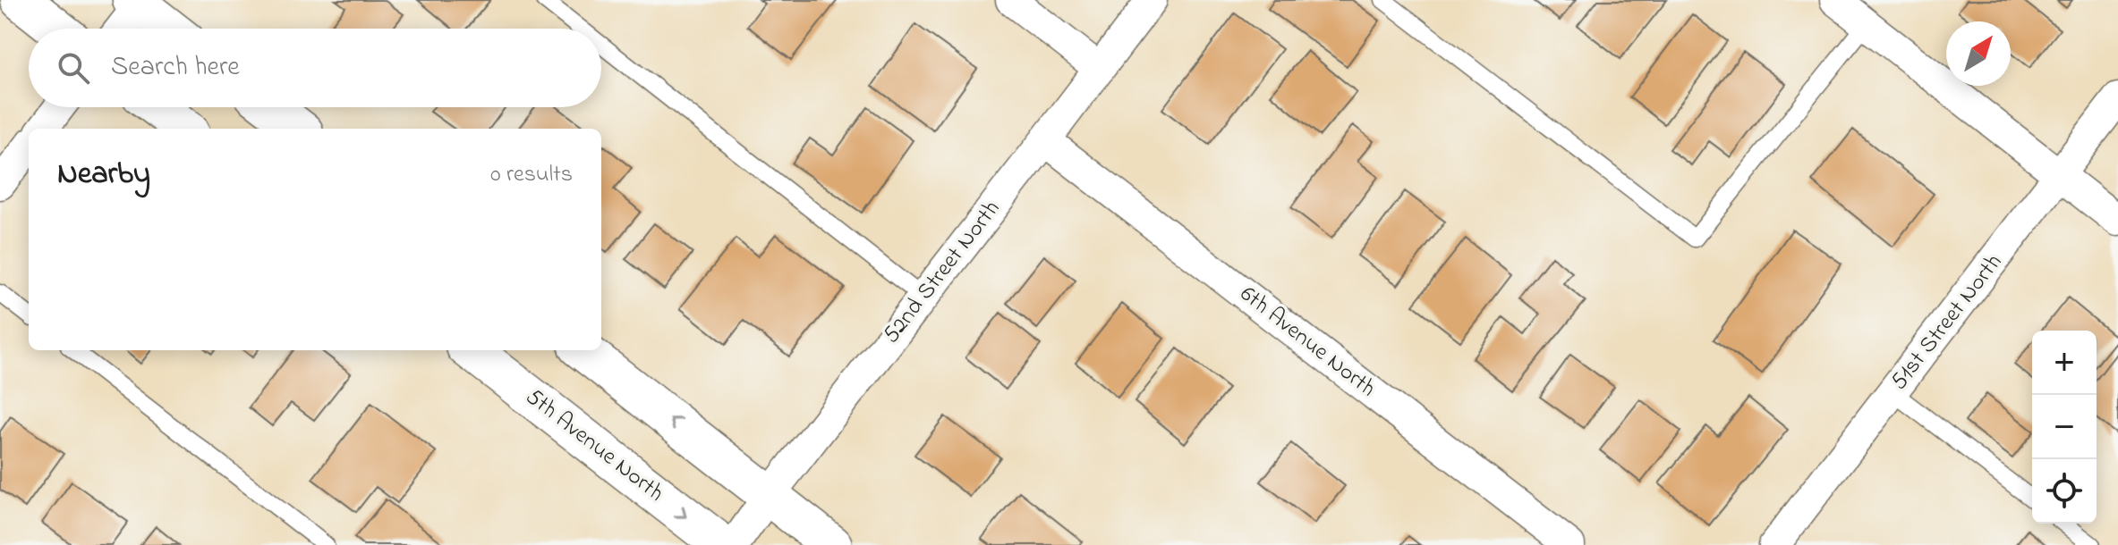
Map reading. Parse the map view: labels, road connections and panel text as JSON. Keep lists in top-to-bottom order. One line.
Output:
{"streets":{"main road":["5th Avenue North"],"street":["52nd Street North","51st Street North","6th Avenue North"]},"crossings":[["52nd Street North","6th Avenue North"]],"north":"top right","page":{"search":"Search here","heading":["Nearby","0 results"],"map_buttons":["+","−"]}}
